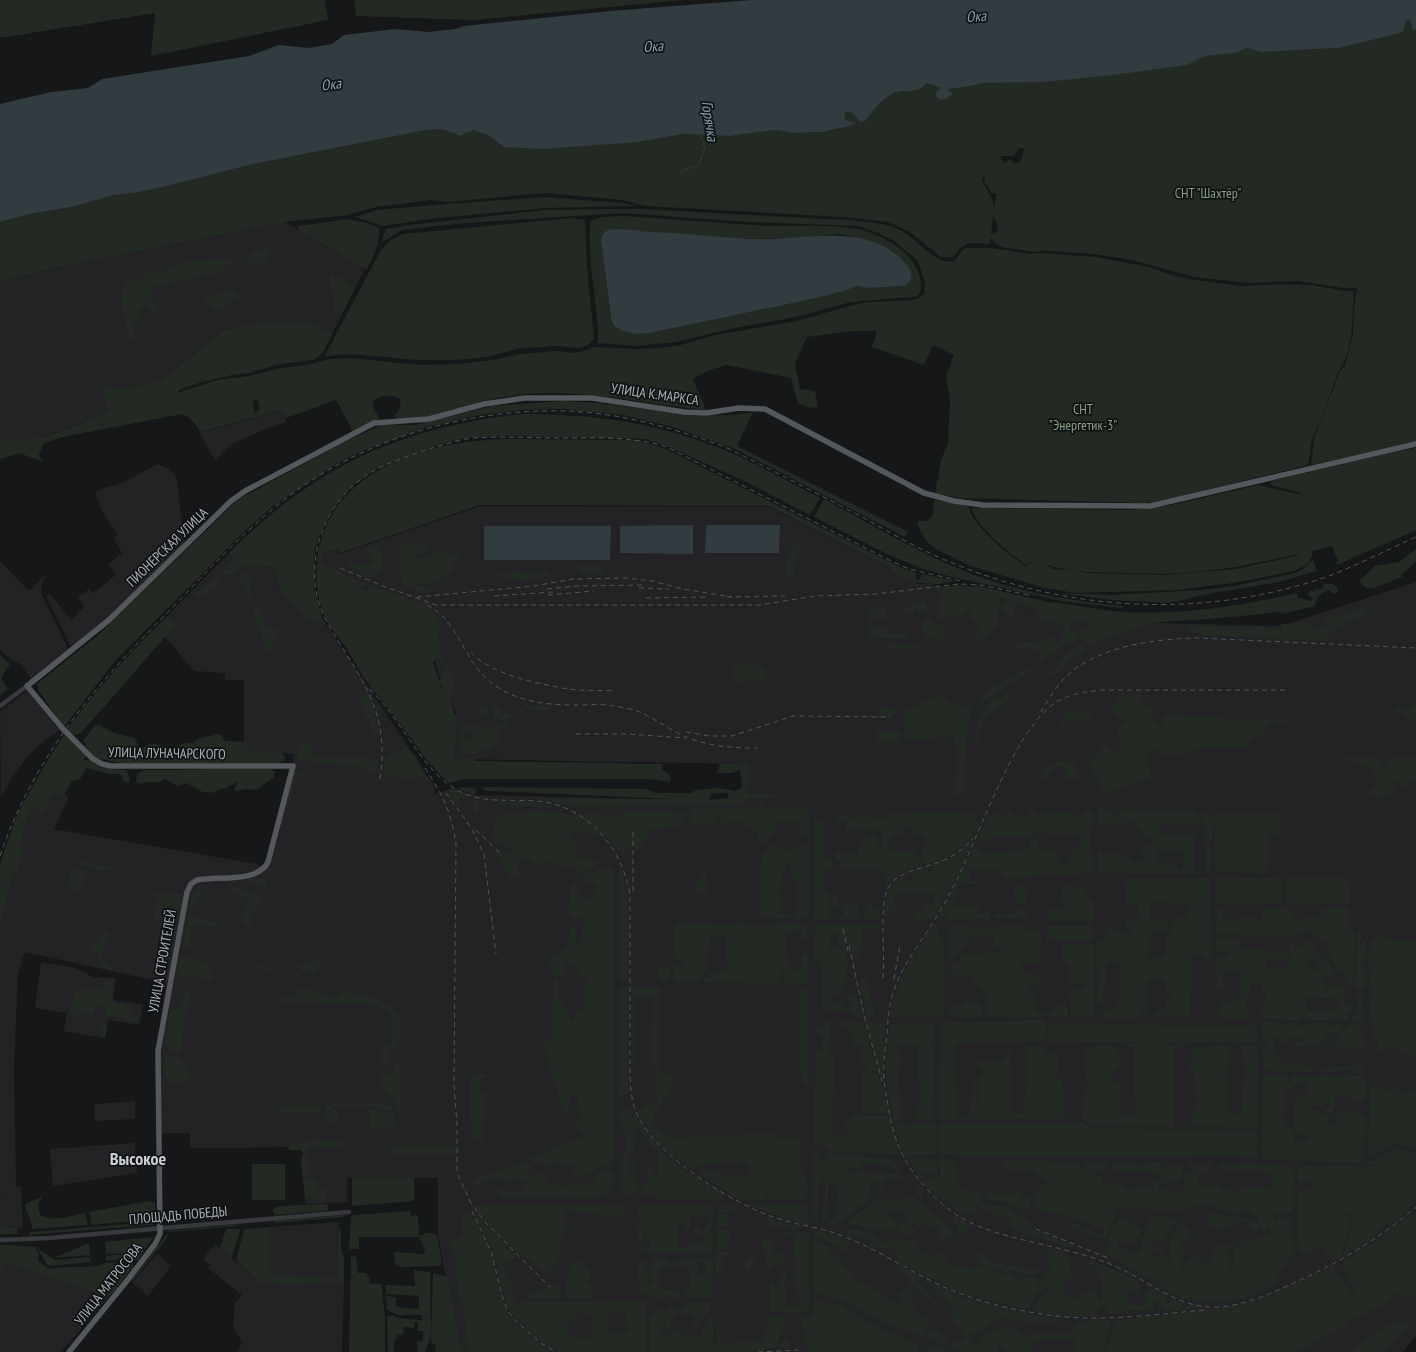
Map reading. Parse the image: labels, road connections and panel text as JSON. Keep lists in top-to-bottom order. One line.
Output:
{"streets":{"main road":["УЛИЦА К.МАРКСА","ПИОНЕРСКАЯ УЛИЦА","УЛИЦА ЛУНАЧАРСКОГО","УЛИЦА СТРОИТЕЛЕЙ","УЛИЦА МАТРОСОВА"],"street":["ПЛОЩАДЬ ПОБЕДЫ"]},"crossings":[["УЛИЦА К.МАРКСА","ПИОНЕРСКАЯ УЛИЦА"],["ПИОНЕРСКАЯ УЛИЦА","УЛИЦА ЛУНАЧАРСКОГО"],["УЛИЦА ЛУНАЧАРСКОГО","УЛИЦА СТРОИТЕЛЕЙ"],["УЛИЦА СТРОИТЕЛЕЙ","ПЛОЩАДЬ ПОБЕДЫ"],["УЛИЦА СТРОИТЕЛЕЙ","УЛИЦА МАТРОСОВА"],["ПЛОЩАДЬ ПОБЕДЫ","УЛИЦА МАТРОСОВА"]],"districts":["Высокое"],"water":["Ока","Горячка"],"parks":["СНТ \"Шахтёр\"","СНТ \"Энергетик-3\""]}
